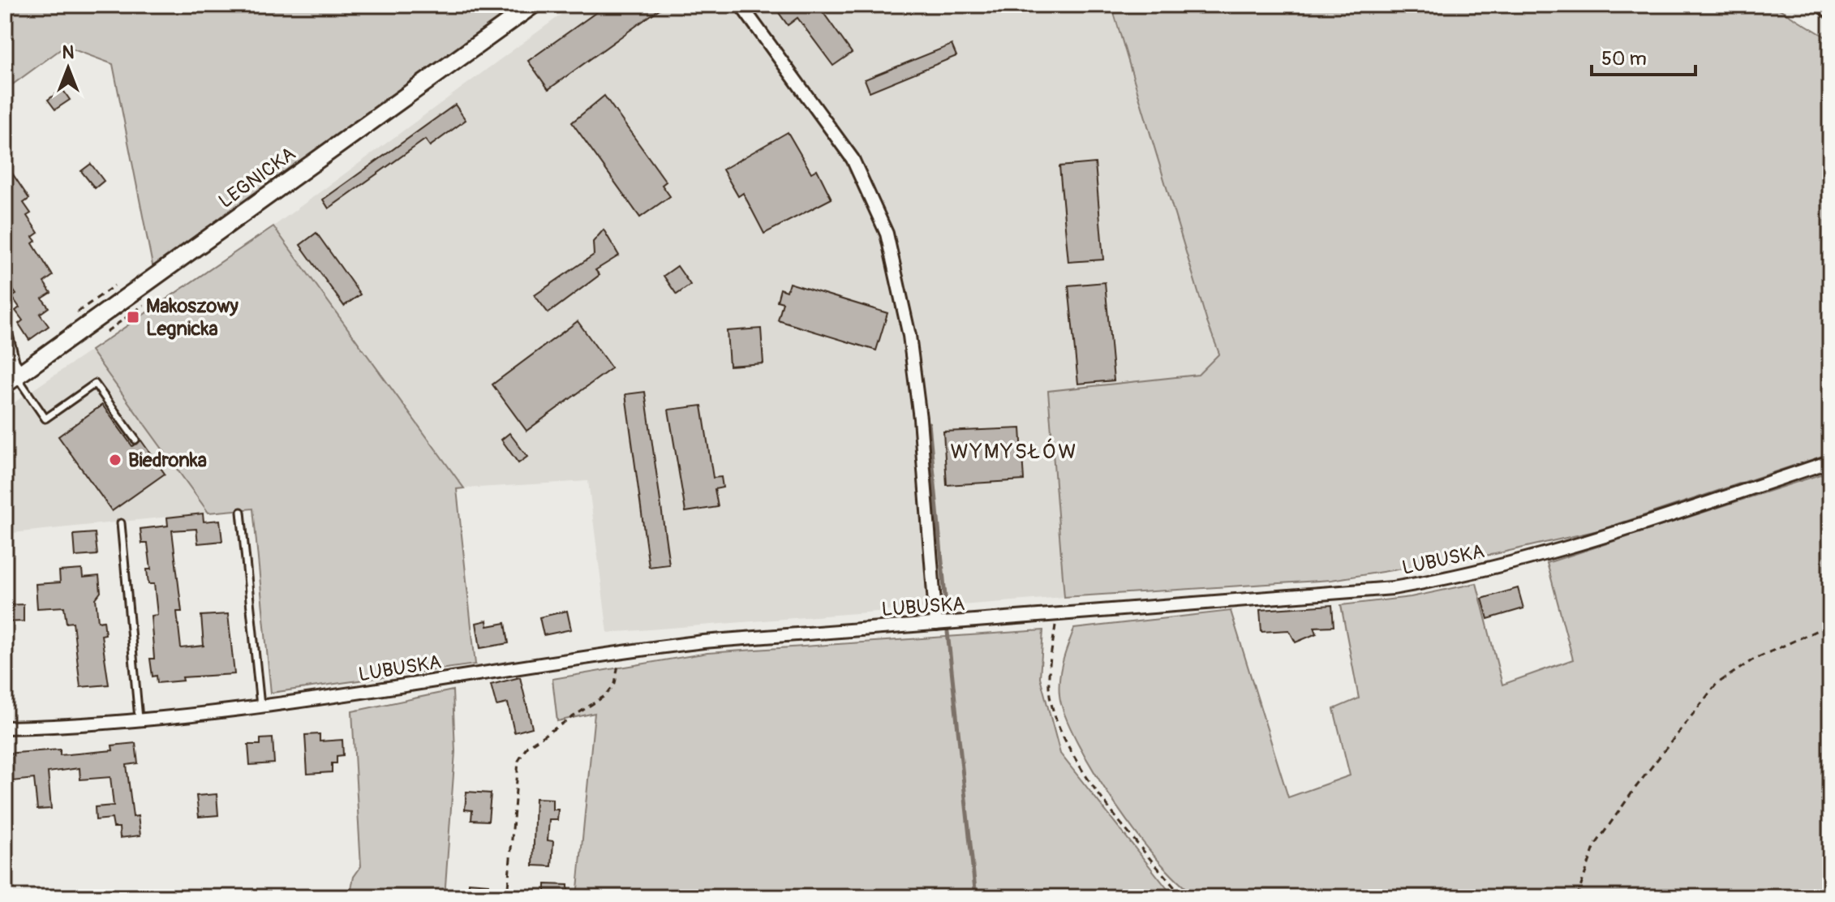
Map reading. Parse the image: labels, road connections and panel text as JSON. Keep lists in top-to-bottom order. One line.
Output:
{"streets":{"main road":["LEGNICKA"],"street":["LUBUSKA"]},"districts":["WYMYSŁÓW"],"places":{"transit":["Makoszowy Legnicka"],"other":["Biedronka"]},"scale_bar":"50 m","north":"top"}
